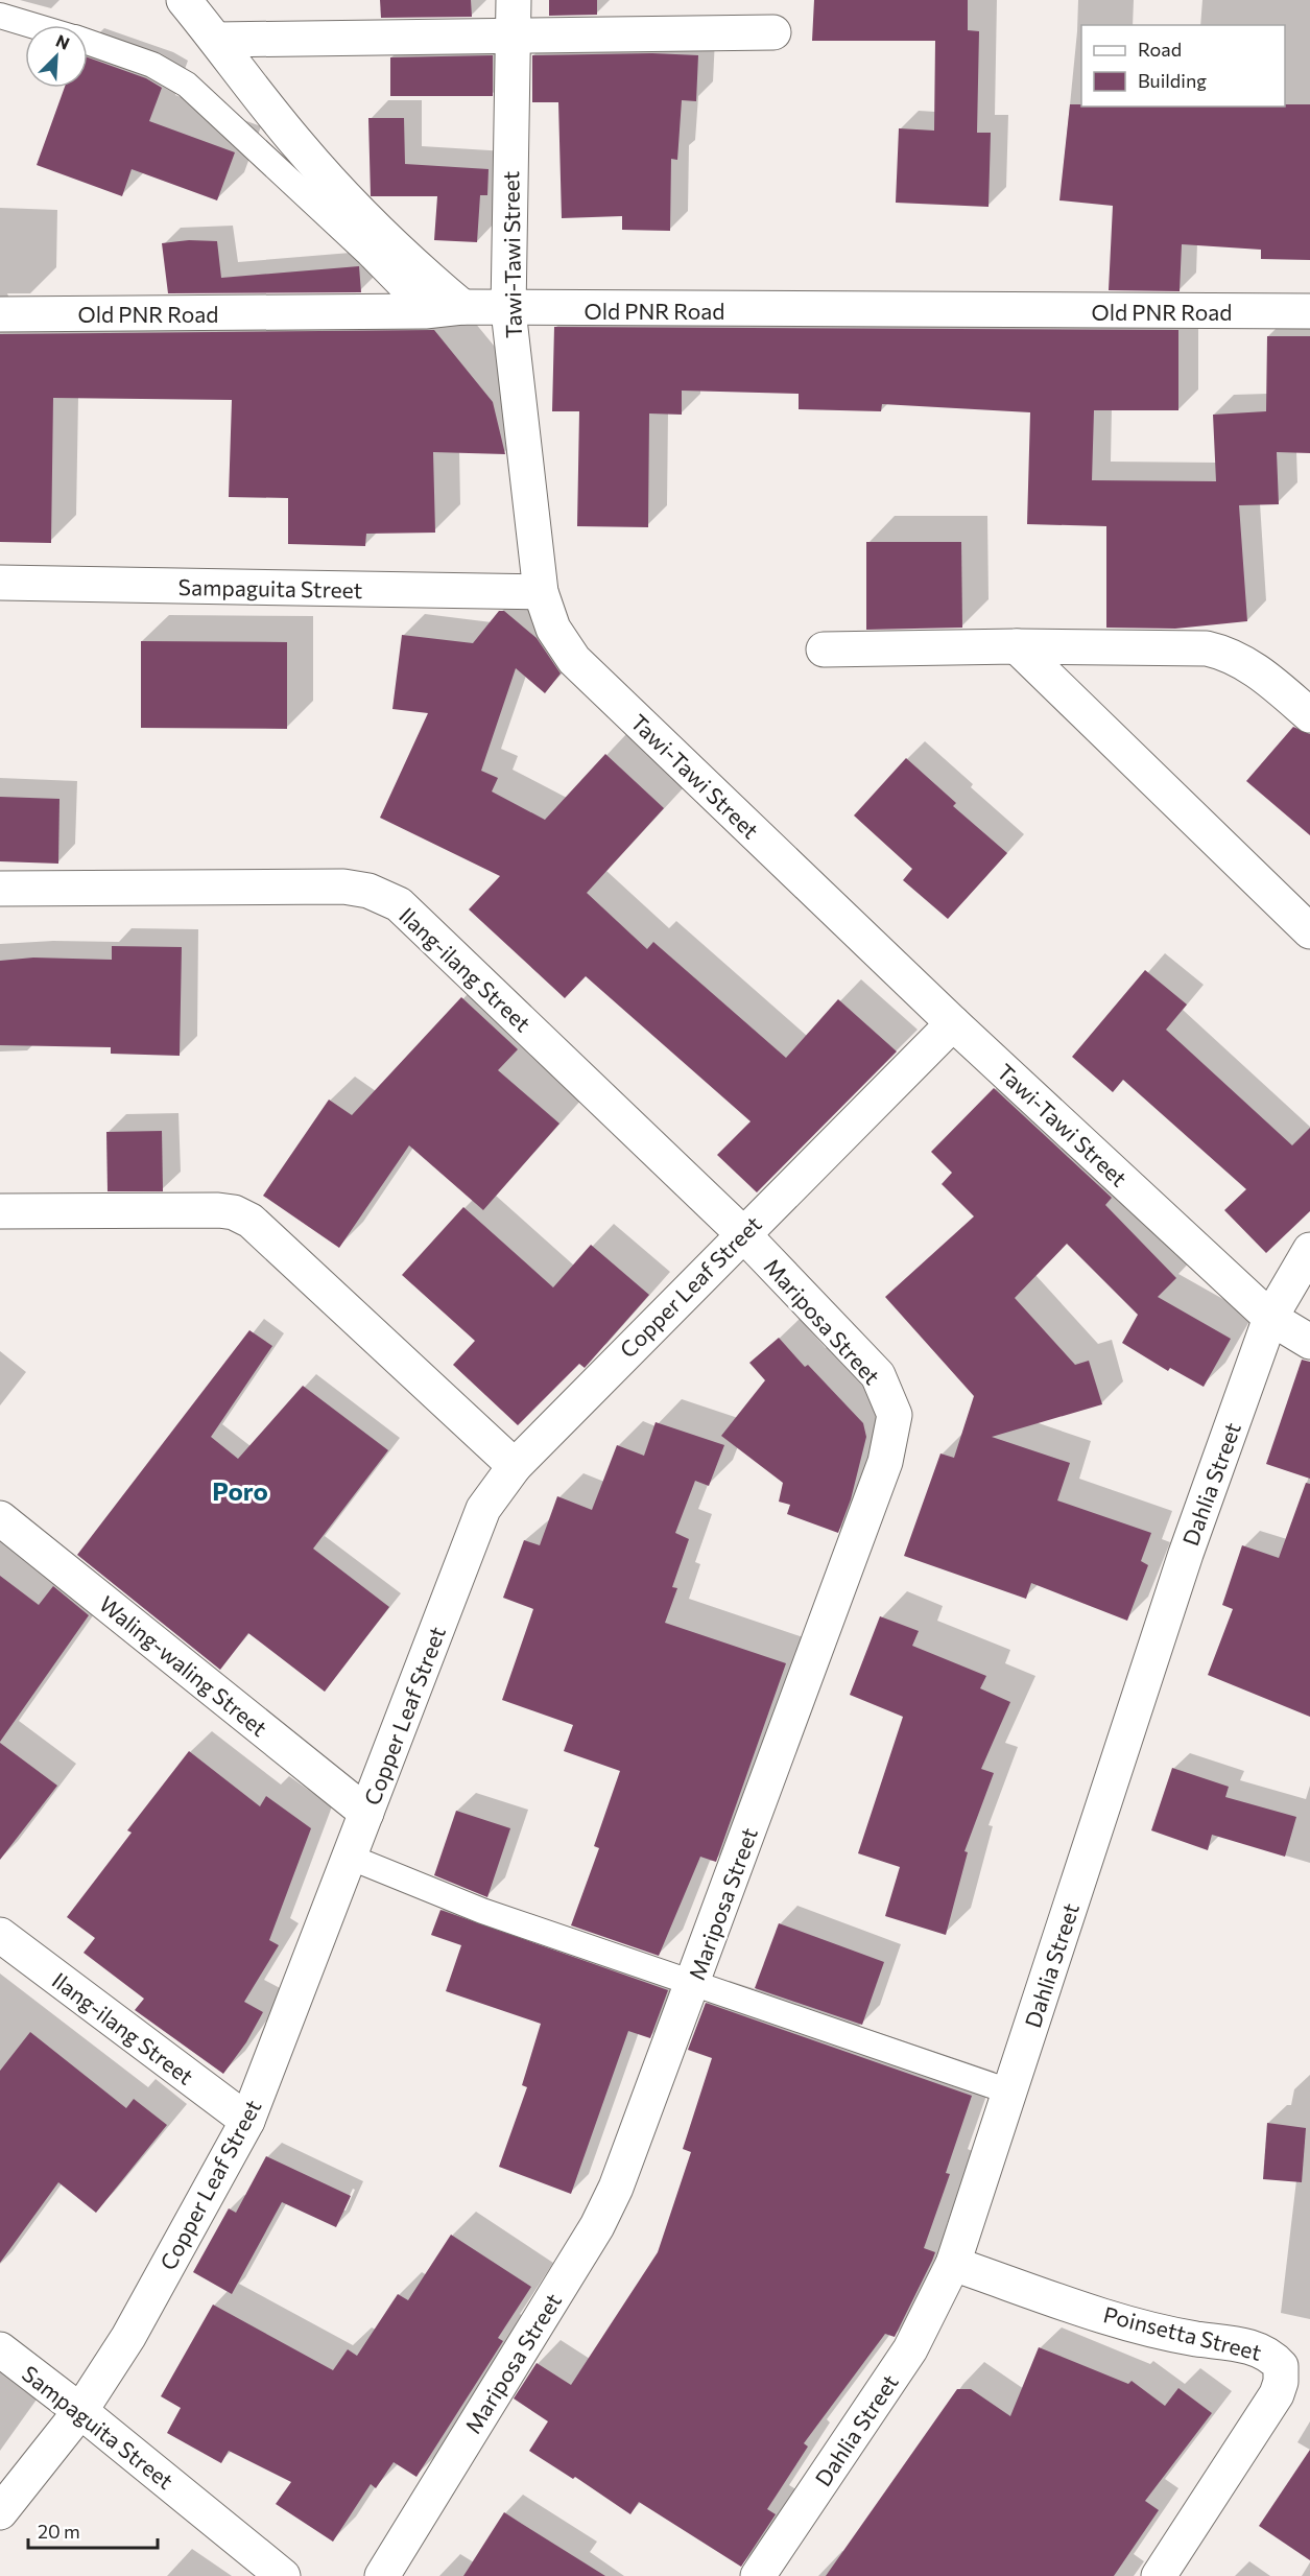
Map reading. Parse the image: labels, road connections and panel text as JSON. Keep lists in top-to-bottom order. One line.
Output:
{"streets":{"street":["Tawi-Tawi Street","Old PNR Road","Sampaguita Street","Ilang-ilang Street","Copper Leaf Street","Mariposa Street","Dahlia Street","Waling-waling Street","Poinsetta Street"]},"crossings":[["Tawi-Tawi Street","Old PNR Road"],["Tawi-Tawi Street","Sampaguita Street"],["Tawi-Tawi Street","Copper Leaf Street"],["Tawi-Tawi Street","Dahlia Street"],["Sampaguita Street","Copper Leaf Street"],["Ilang-ilang Street","Copper Leaf Street"],["Ilang-ilang Street","Mariposa Street"],["Copper Leaf Street","Mariposa Street"],["Copper Leaf Street","Waling-waling Street"],["Dahlia Street","Poinsetta Street"]],"districts":["Poro"],"legend":["Road","Building"],"scale_bar":"20 m","north":"top right"}
